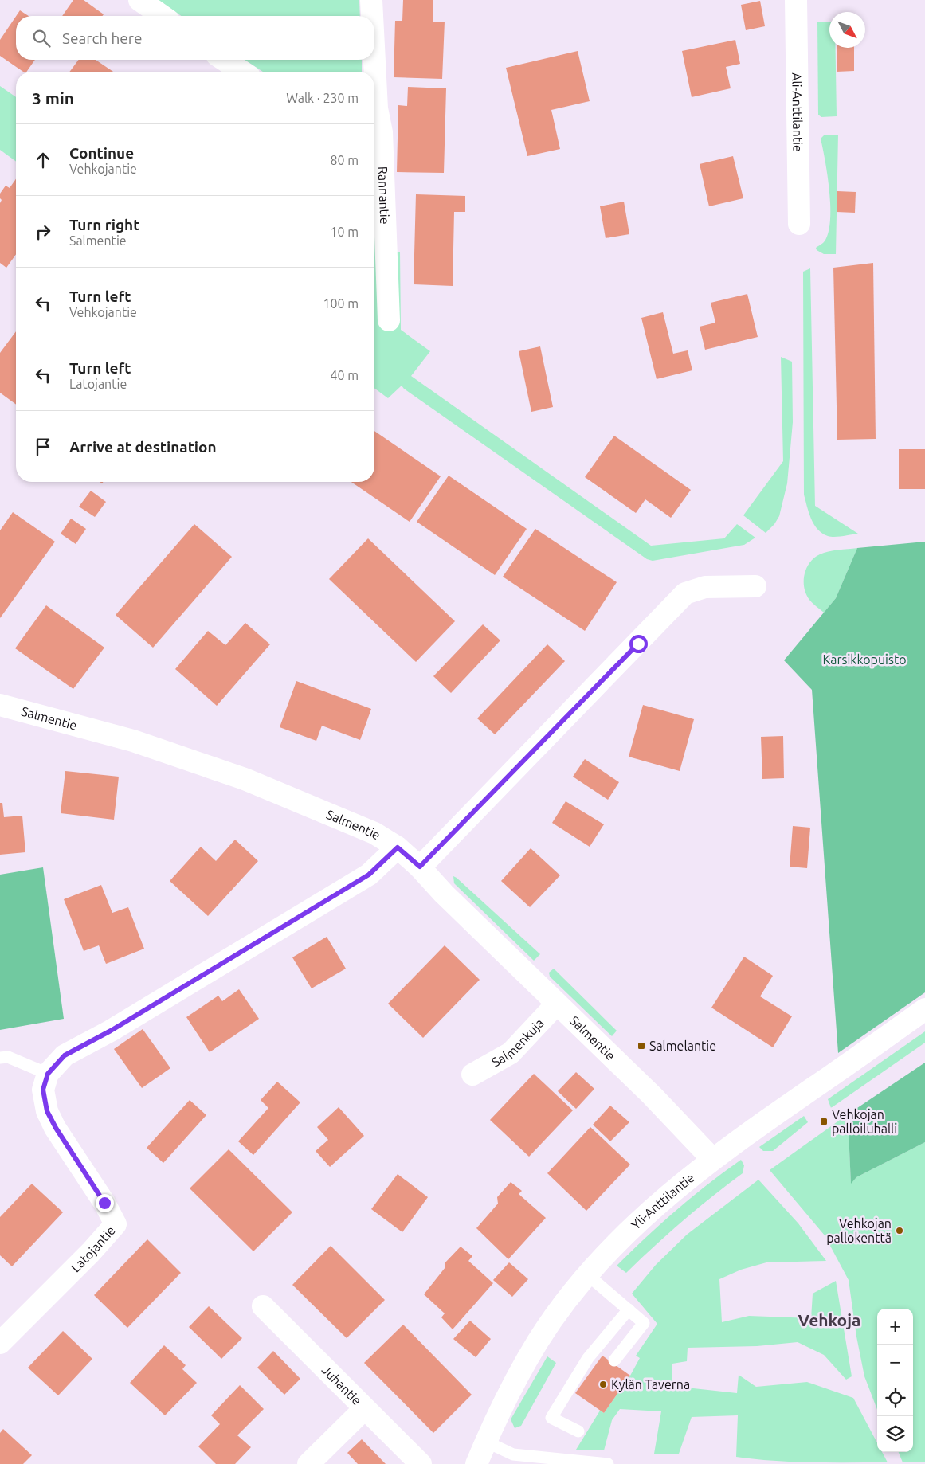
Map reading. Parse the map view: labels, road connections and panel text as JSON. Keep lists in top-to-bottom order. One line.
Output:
{"streets":{"street":["Ali-Anttilantie","Rannantie","Salmentie","Salmenkuja","Yli-Anttilantie","Latojantie","Juhantie"]},"crossings":[["Salmentie","Salmenkuja"],["Salmentie","Yli-Anttilantie"]],"districts":["Vehkoja"],"parks":["Karsikkopuisto"],"places":{"transit":["Salmelantie","Vehkojan palloiluhalli"],"other":["Vehkojan pallokenttä","Kylän Taverna"]},"north":"bottom right","page":{"search":"Search here","heading":["3 min","Walk · 230 m"],"list":[["Continue","Vehkojantie","80 m"],["Turn right","Salmentie","10 m"],["Turn left","Vehkojantie","100 m"],["Turn left","Latojantie","40 m"],"Arrive at destination"],"map_buttons":["+","−"]}}
